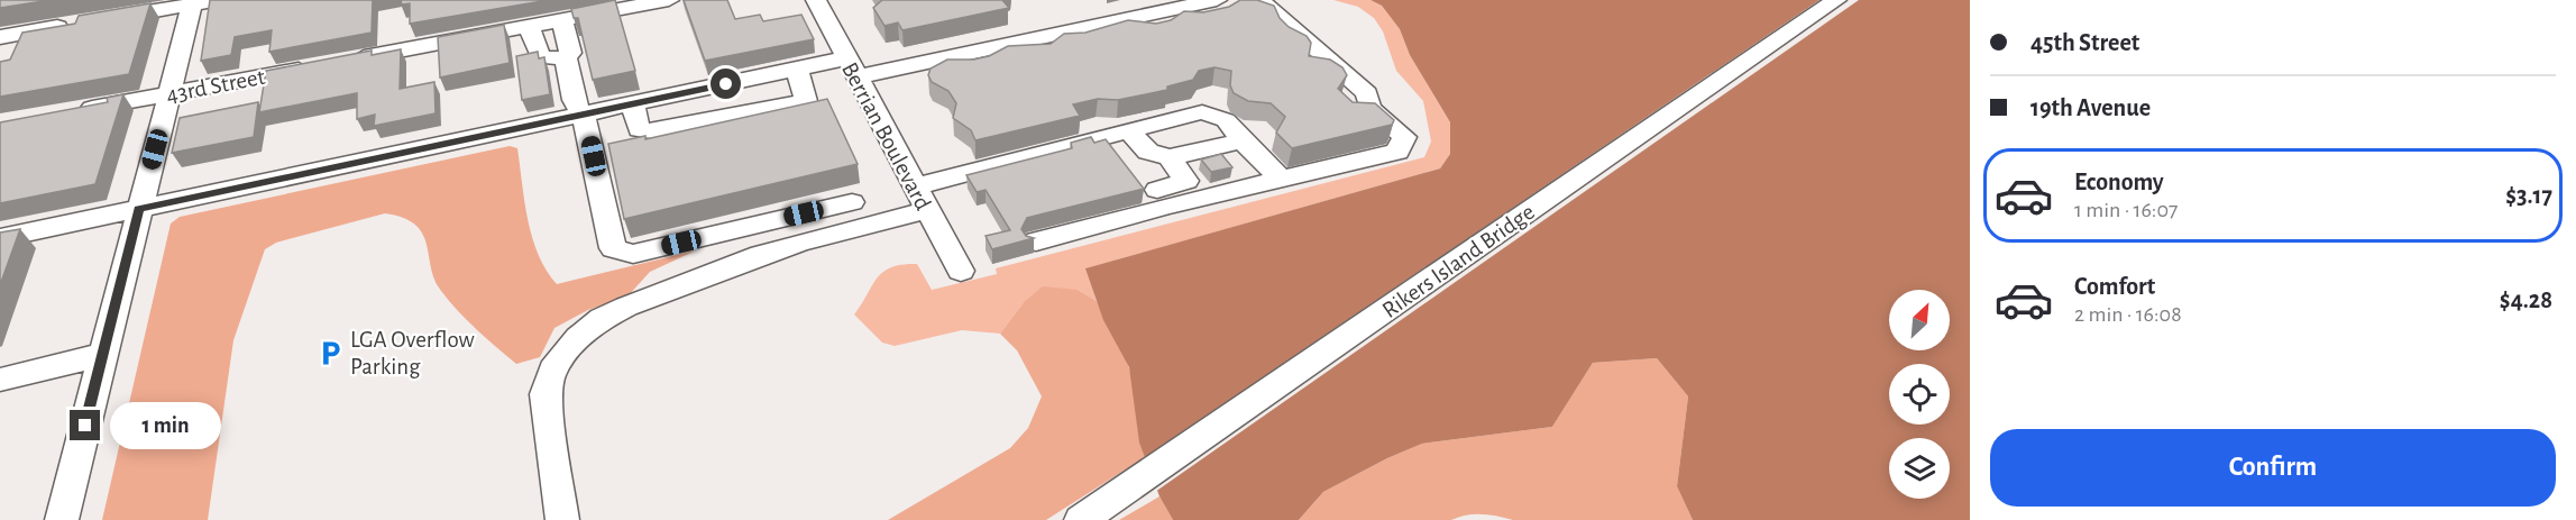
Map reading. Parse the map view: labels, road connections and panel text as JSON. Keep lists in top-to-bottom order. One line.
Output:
{"streets":{"street":["43rd Street","Berrian Boulevard","Rikers Island Bridge"]},"places":{"parking":["LGA Overflow Parking"]},"north":"top right","page":{"banner":["45th Street","19th Avenue"],"list":[{"name":"Economy","note":"1 min · 16:07","value":"$3.17"},{"name":"Comfort","note":"2 min · 16:08","value":"$4.28"}],"bubble":"1 min","buttons":"Confirm"}}
